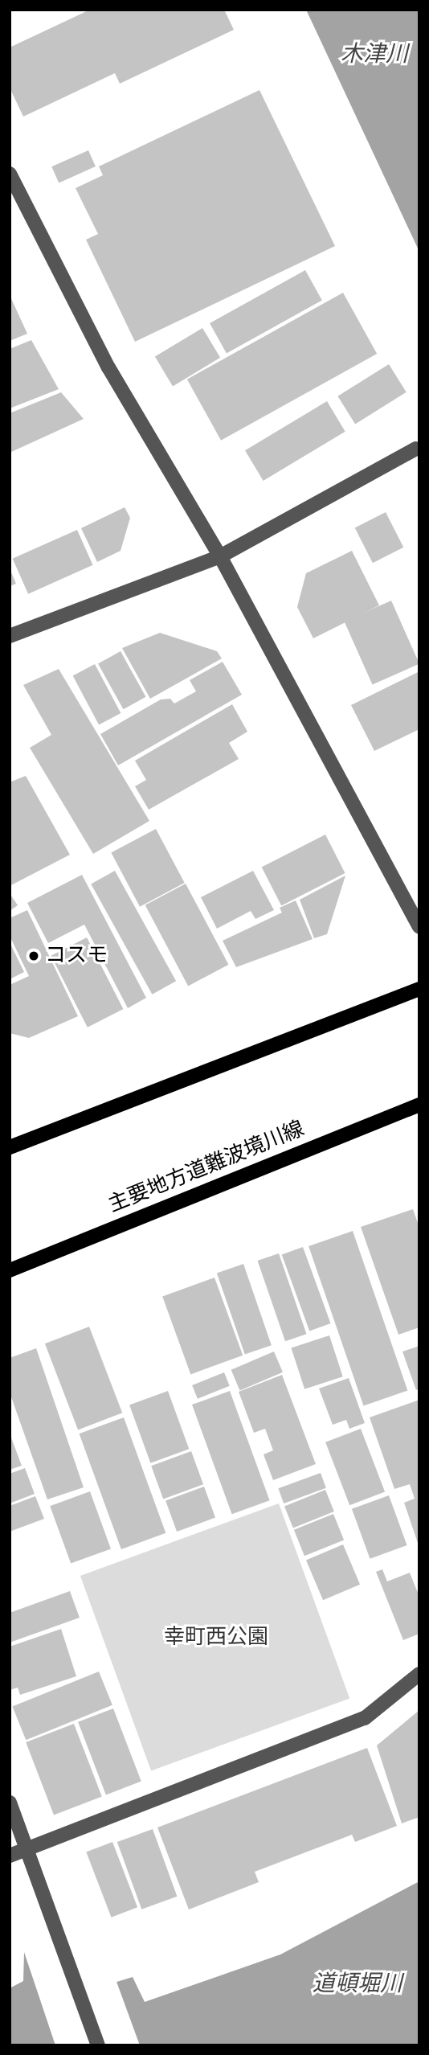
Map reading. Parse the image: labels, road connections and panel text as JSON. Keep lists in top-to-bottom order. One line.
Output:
{"streets":{"main road":["主要地方道難波境川線"]},"water":["木津川","道頓堀川"],"parks":["幸町西公園"],"places":["コスモ"]}
